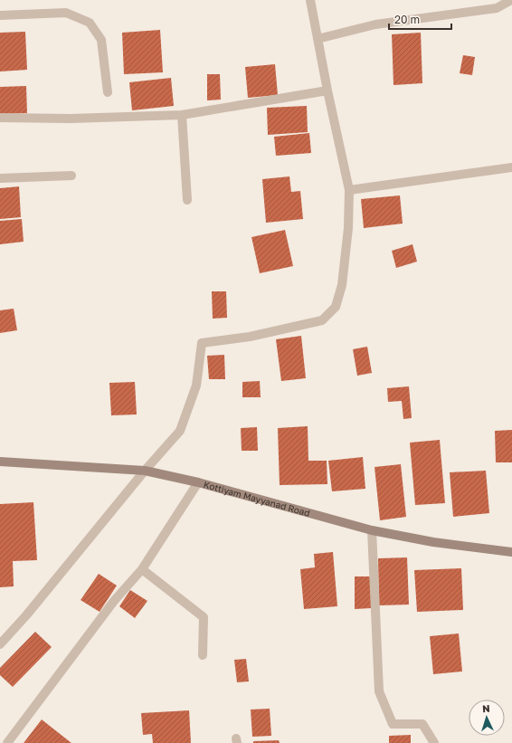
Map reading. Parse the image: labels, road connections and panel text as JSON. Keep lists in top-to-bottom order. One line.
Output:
{"streets":{"street":["Kottiyam Mayyanad Road"]},"scale_bar":"20 m","north":"top"}
